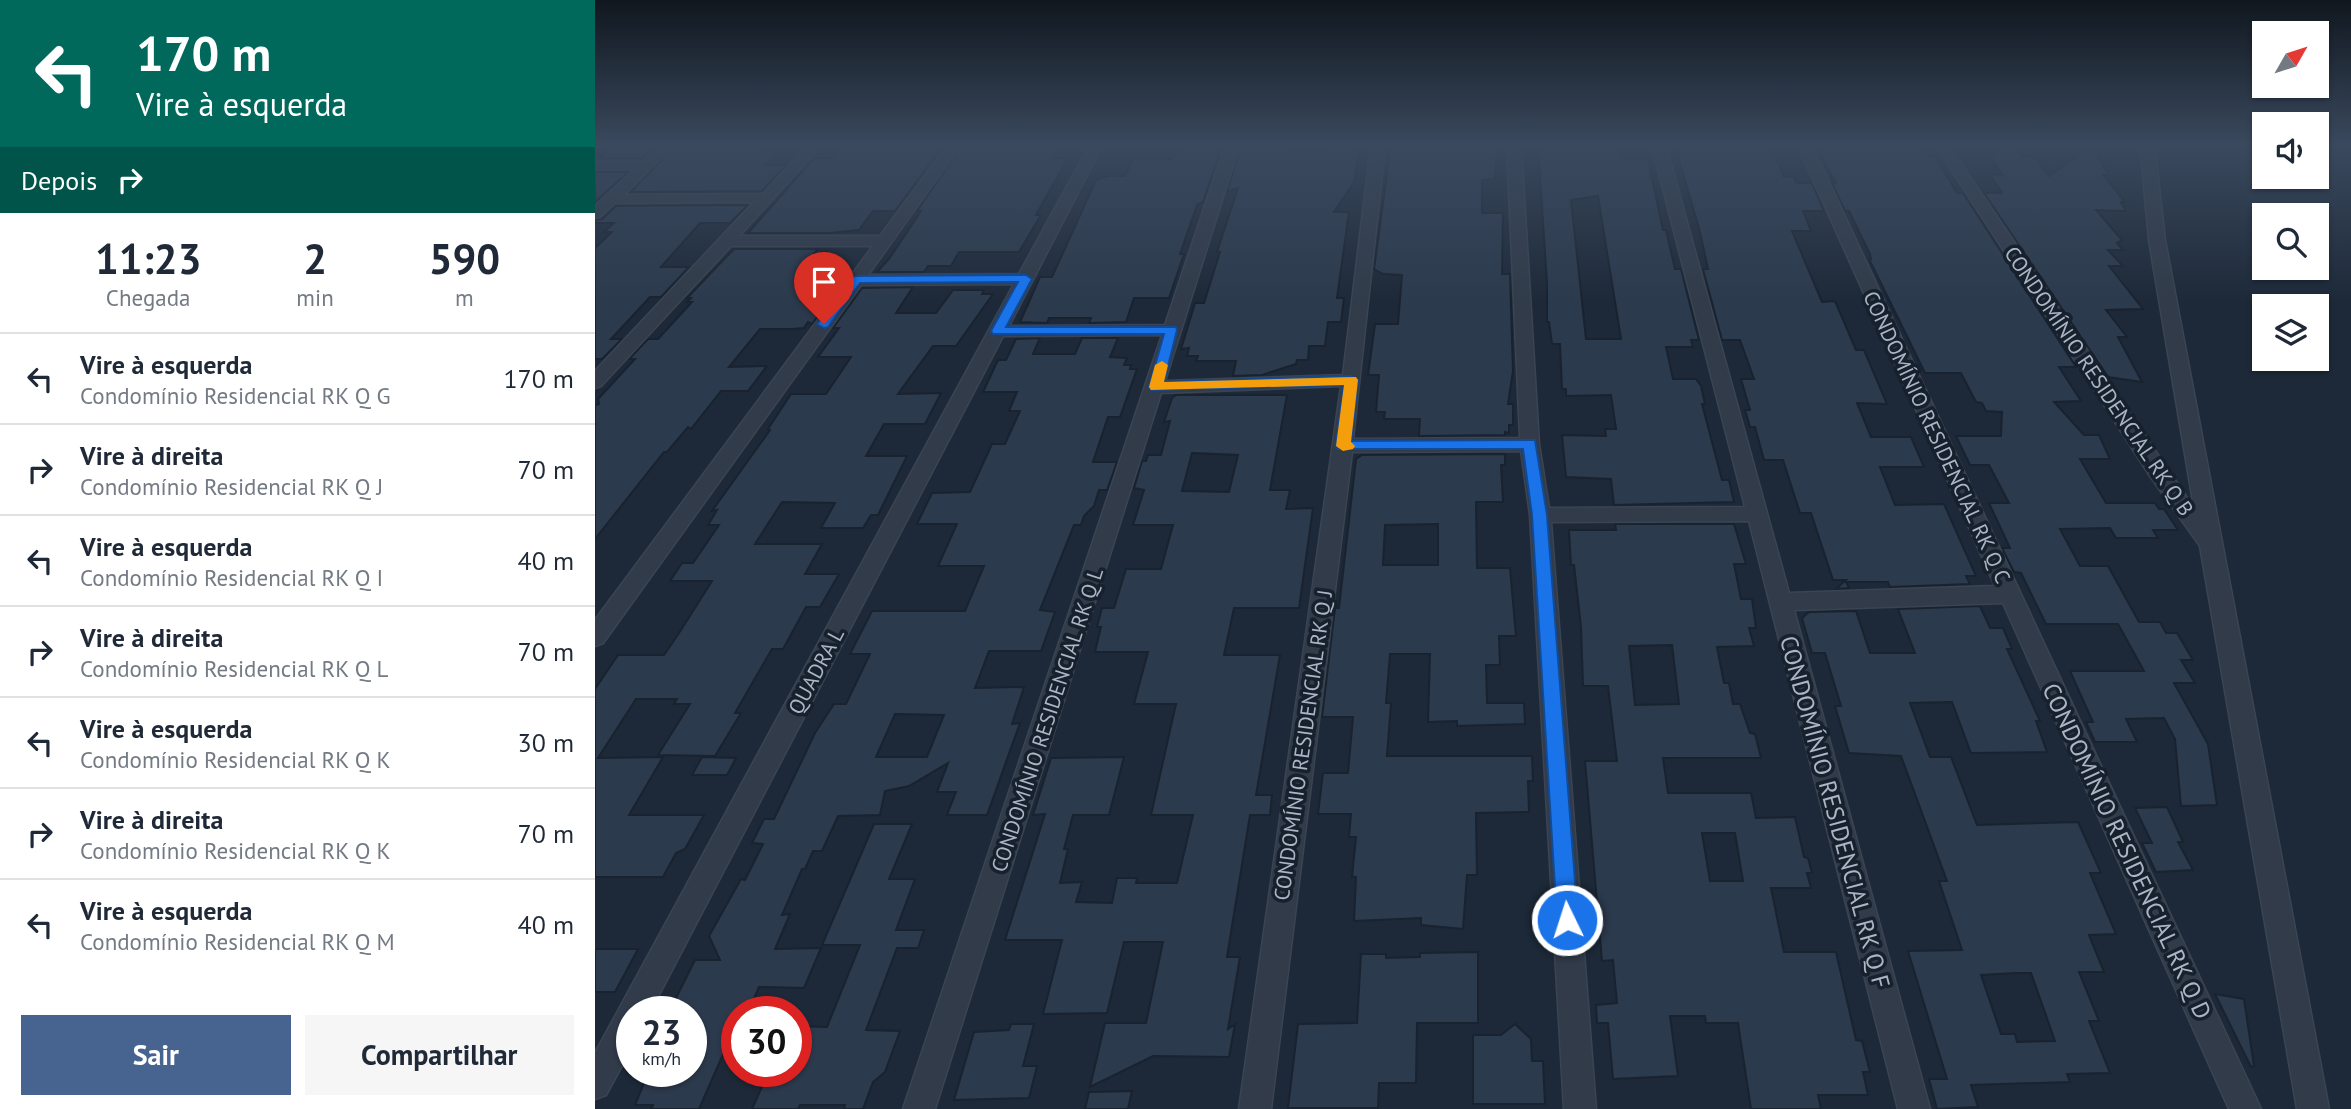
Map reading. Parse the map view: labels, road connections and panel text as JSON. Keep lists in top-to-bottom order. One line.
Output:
{"streets":{"street":["CONDOMÍNIO RESIDENCIAL RK Q B","CONDOMÍNIO RESIDENCIAL RK Q C","QUADRA L","CONDOMÍNIO RESIDENCIAL RK Q L","CONDOMÍNIO RESIDENCIAL RK Q J","CONDOMÍNIO RESIDENCIAL RK Q F","CONDOMÍNIO RESIDENCIAL RK Q D"]},"crossings":[["CONDOMÍNIO RESIDENCIAL RK Q C","CONDOMÍNIO RESIDENCIAL RK Q F"],["CONDOMÍNIO RESIDENCIAL RK Q C","CONDOMÍNIO RESIDENCIAL RK Q D"]],"north":"top right","page":{"turn":["170 m","Vire à esquerda"],"then":"Depois","eta":["11:23","Chegada","2","min","590","m"],"list":[{"name":"Vire à esquerda","note":"Condomínio Residencial RK Q G","value":"170 m"},{"name":"Vire à direita","note":"Condomínio Residencial RK Q J","value":"70 m"},{"name":"Vire à esquerda","note":"Condomínio Residencial RK Q I","value":"40 m"},{"name":"Vire à direita","note":"Condomínio Residencial RK Q L","value":"70 m"},{"name":"Vire à esquerda","note":"Condomínio Residencial RK Q K","value":"30 m"},{"name":"Vire à direita","note":"Condomínio Residencial RK Q K","value":"70 m"},{"name":"Vire à esquerda","note":"Condomínio Residencial RK Q M","value":"40 m"}],"speed":"23 km/h","limit":"30","buttons":["Sair","Compartilhar"]}}
